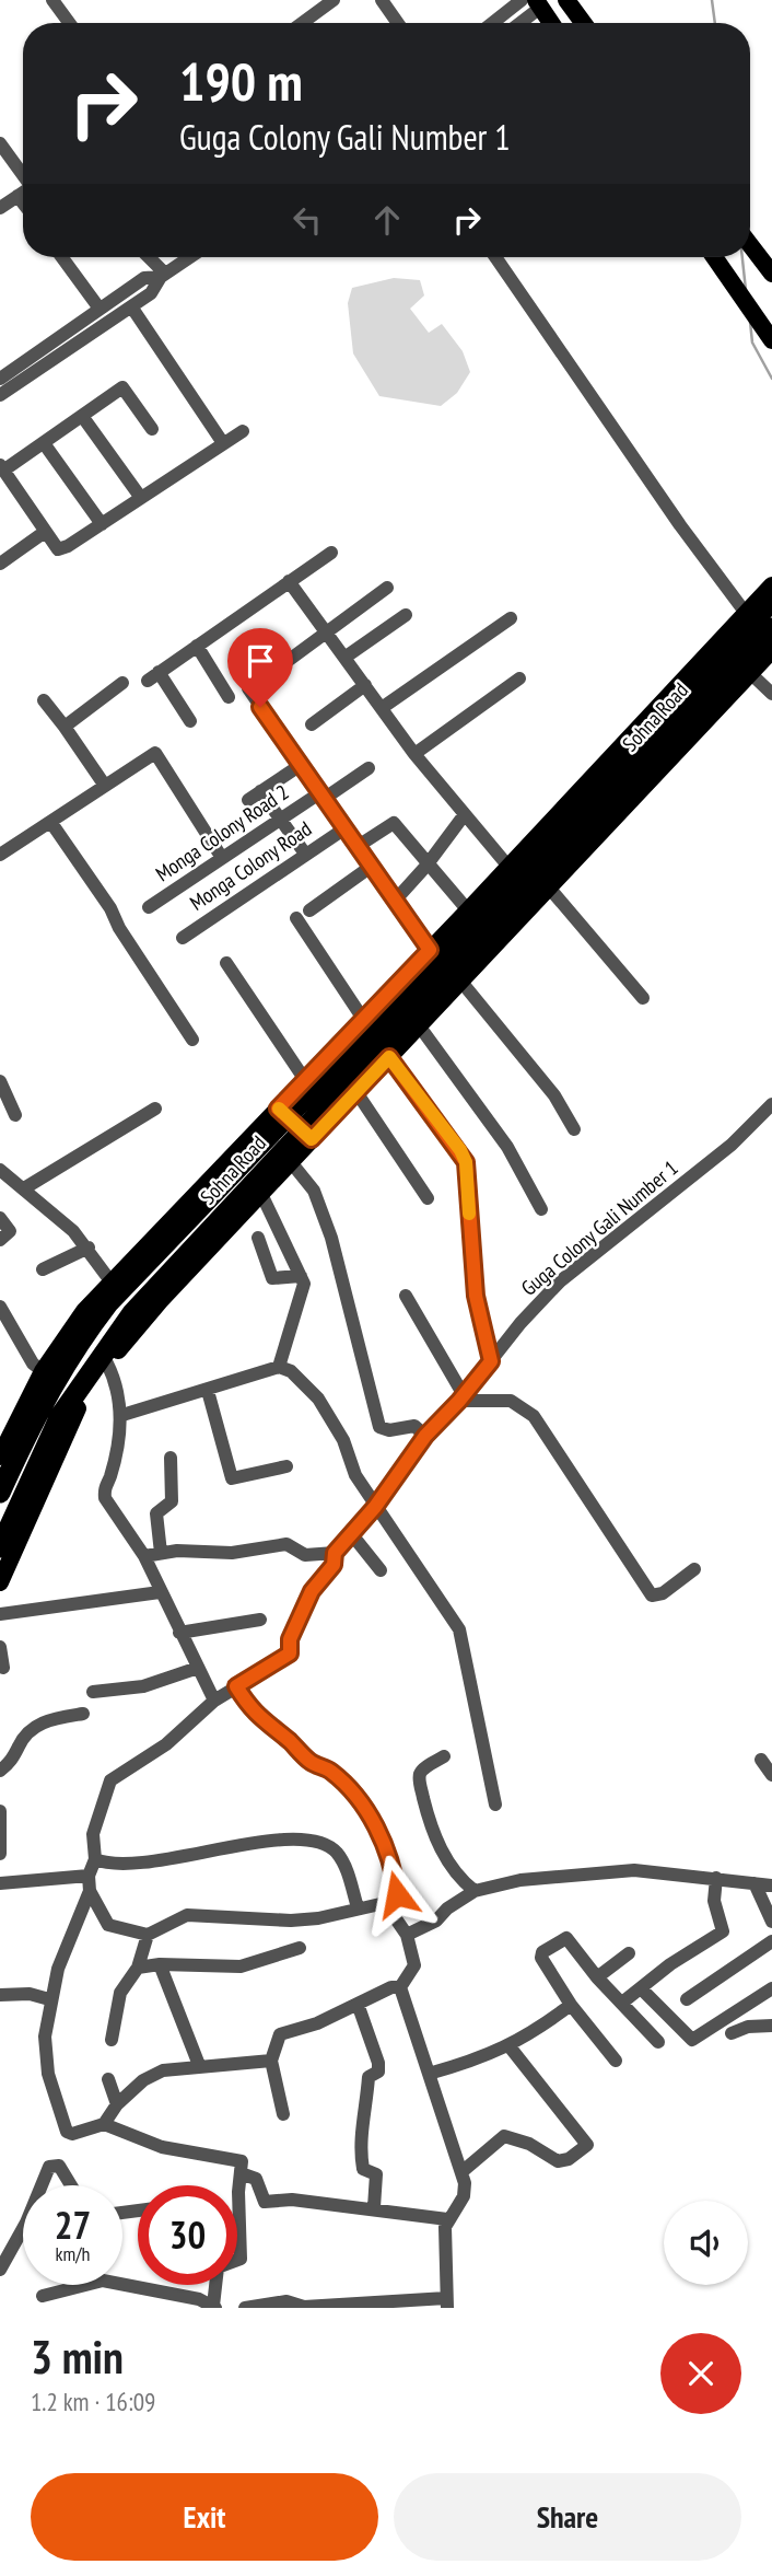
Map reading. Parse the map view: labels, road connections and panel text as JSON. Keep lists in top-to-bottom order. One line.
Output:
{"streets":{"highway":["Sohna Road"],"street":["Monga Colony Road 2","Monga Colony Road","Guga Colony Gali Number 1"]},"crossings":[["Monga Colony Road 2","Monga Colony Road"]],"page":{"turn":["190 m","Guga Colony Gali Number 1"],"speed":"27 km/h","limit":"30","heading":["3 min","1.2 km · 16:09"],"buttons":["Exit","Share"]}}
